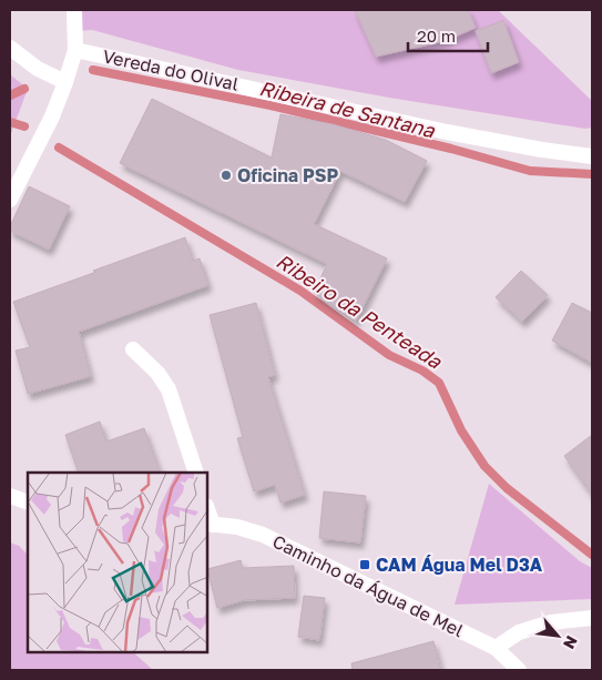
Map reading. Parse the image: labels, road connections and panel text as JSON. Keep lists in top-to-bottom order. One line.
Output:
{"streets":{"street":["Vereda do Olival","Caminho da Água de Mel"]},"water":["Ribeira de Santana","Ribeiro da Penteada"],"places":{"other":["Oficina PSP"],"transit":["CAM Água Mel D3A"]},"scale_bar":"20 m","north":"bottom right"}
